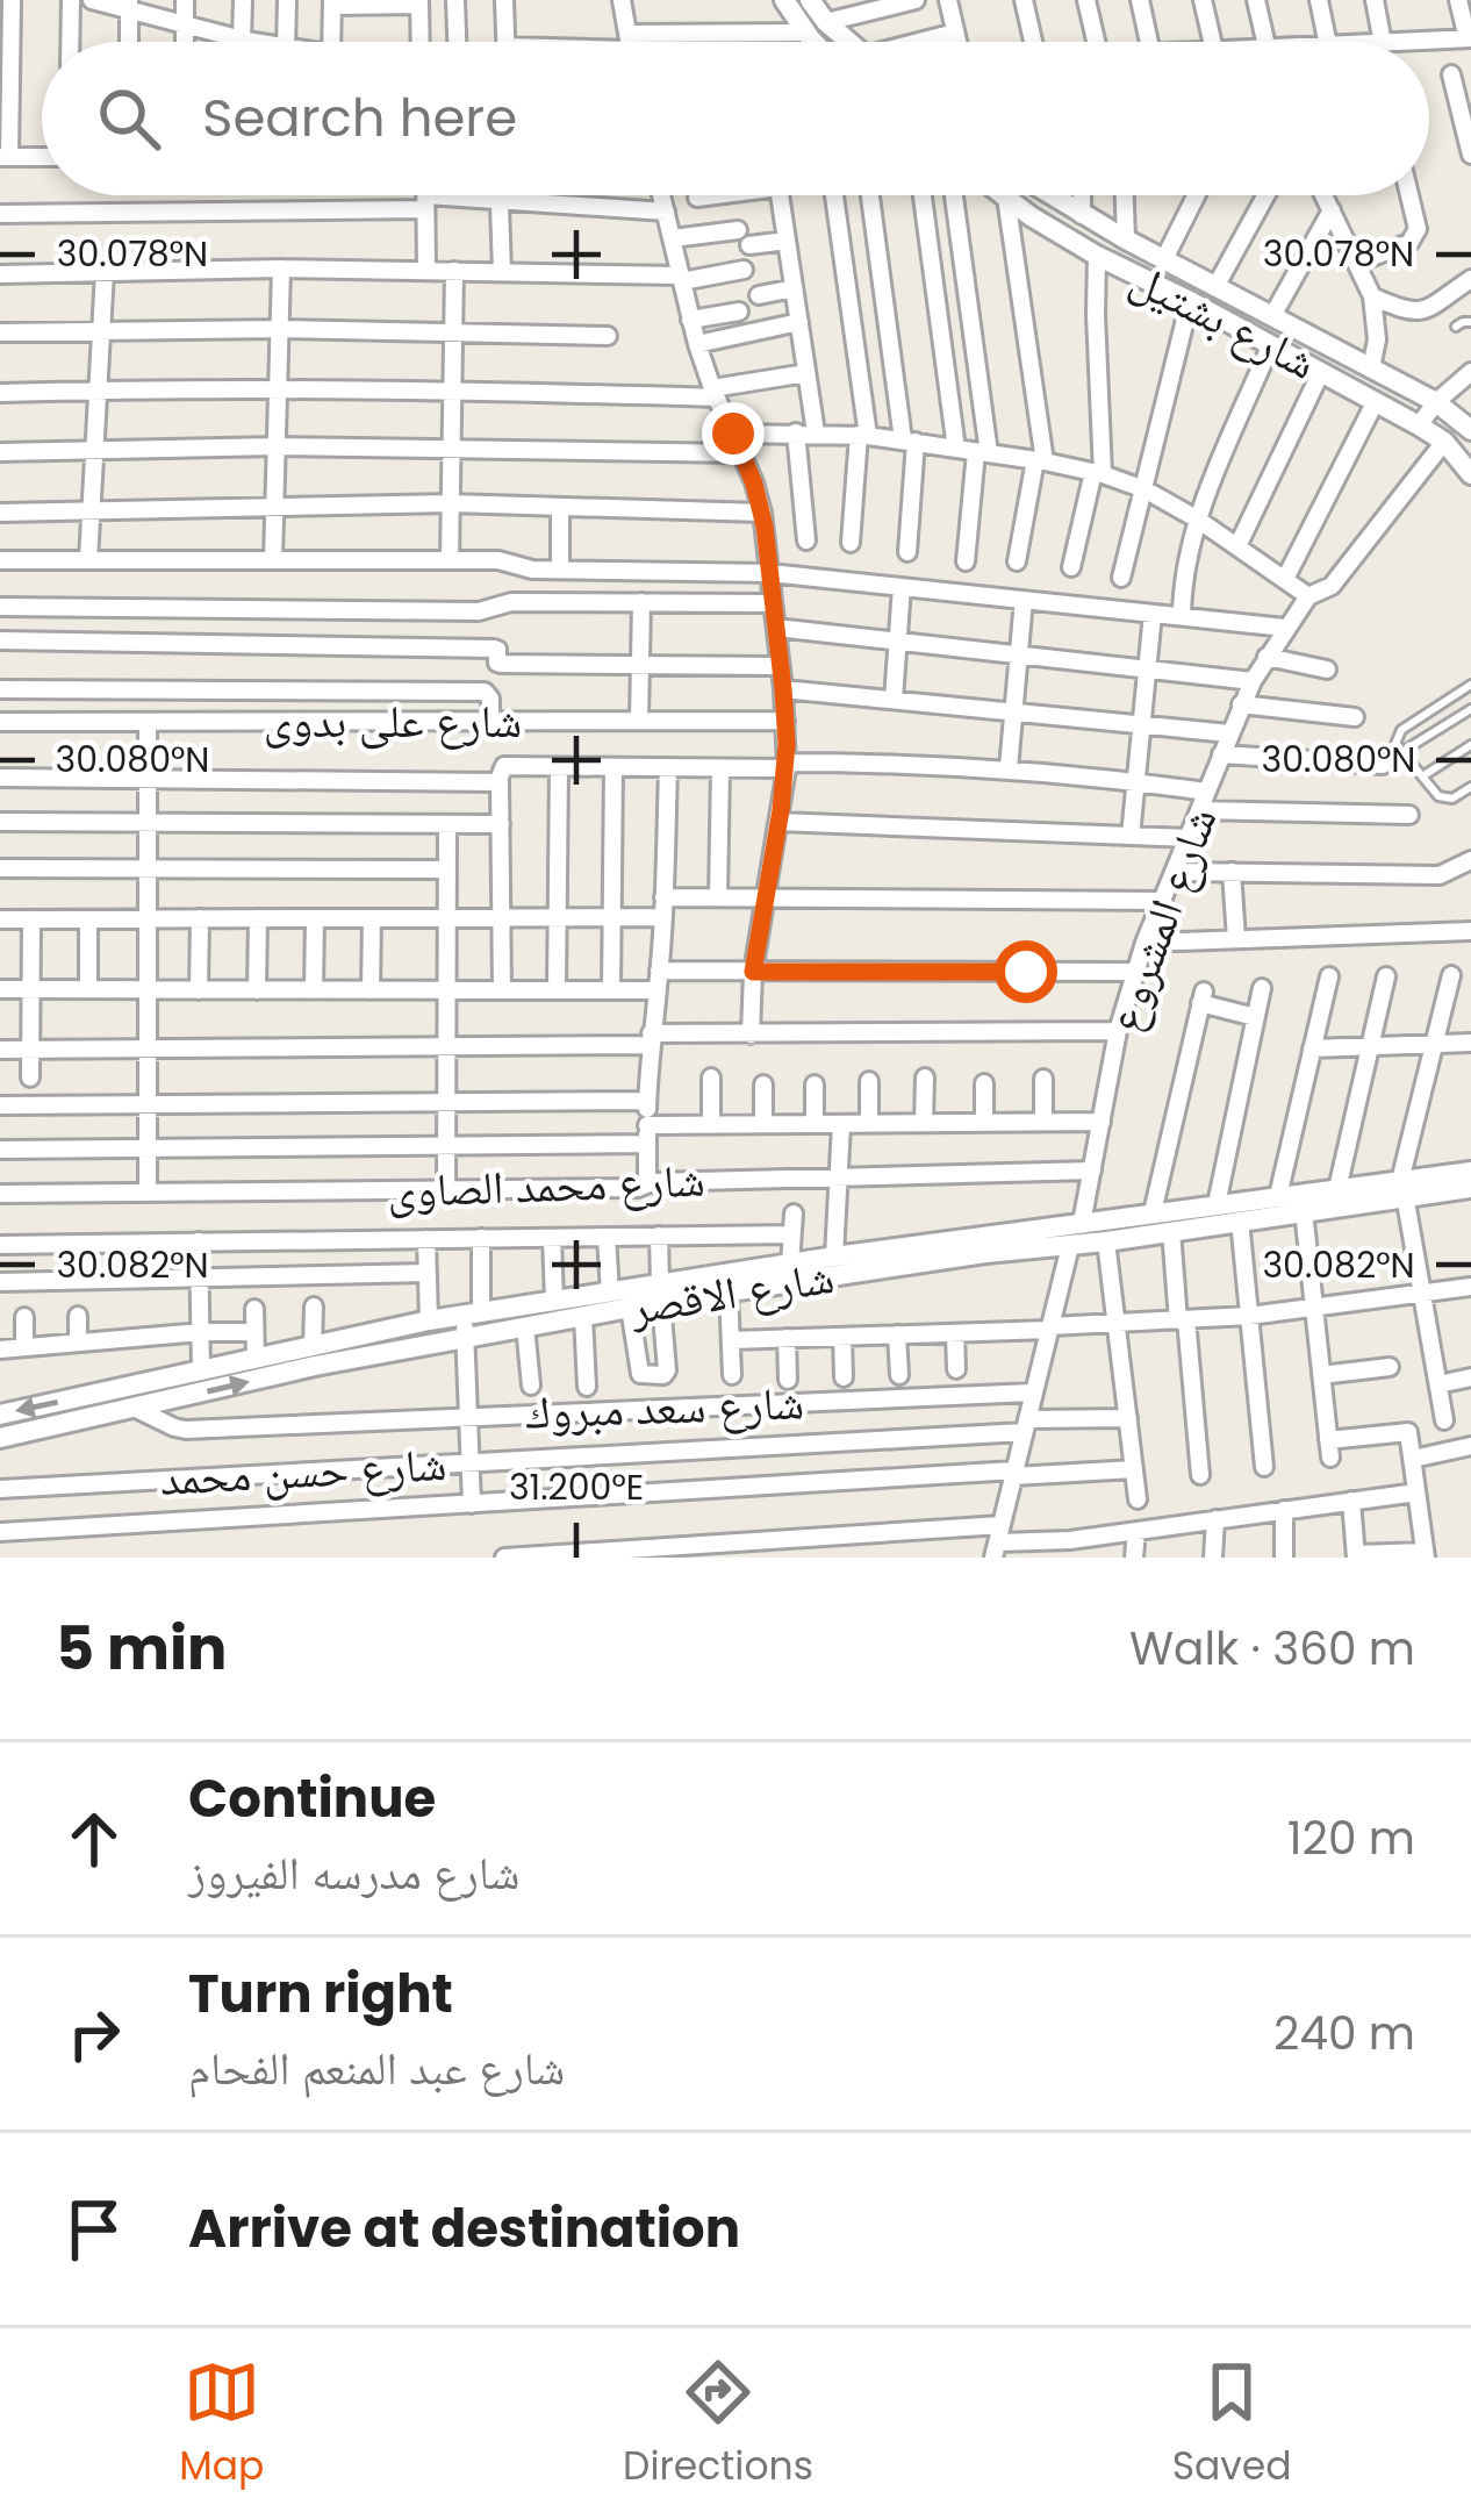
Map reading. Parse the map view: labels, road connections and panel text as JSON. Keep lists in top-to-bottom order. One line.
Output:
{"streets":{"street":["شارع بشتيل","شارع على بدوى","شارع المشروع","شارع محمد الصاوى","شارع الاقصر","شارع سعد مبروك","شارع حسن محمد"]},"crossings":[["شارع بشتيل","شارع المشروع"],["شارع المشروع","شارع محمد الصاوى"],["شارع المشروع","شارع الاقصر"],["شارع الاقصر","شارع سعد مبروك"]],"page":{"search":"Search here","heading":["5 min","Walk · 360 m"],"list":[["Continue","شارع مدرسه الفيروز","120 m"],["Turn right","شارع عبد المنعم الفحام","240 m"],"Arrive at destination"],"nav":["Map","Directions","Saved"]},"coordinates":["30.078°N","30.080°N","30.082°N","31.200°E"]}
